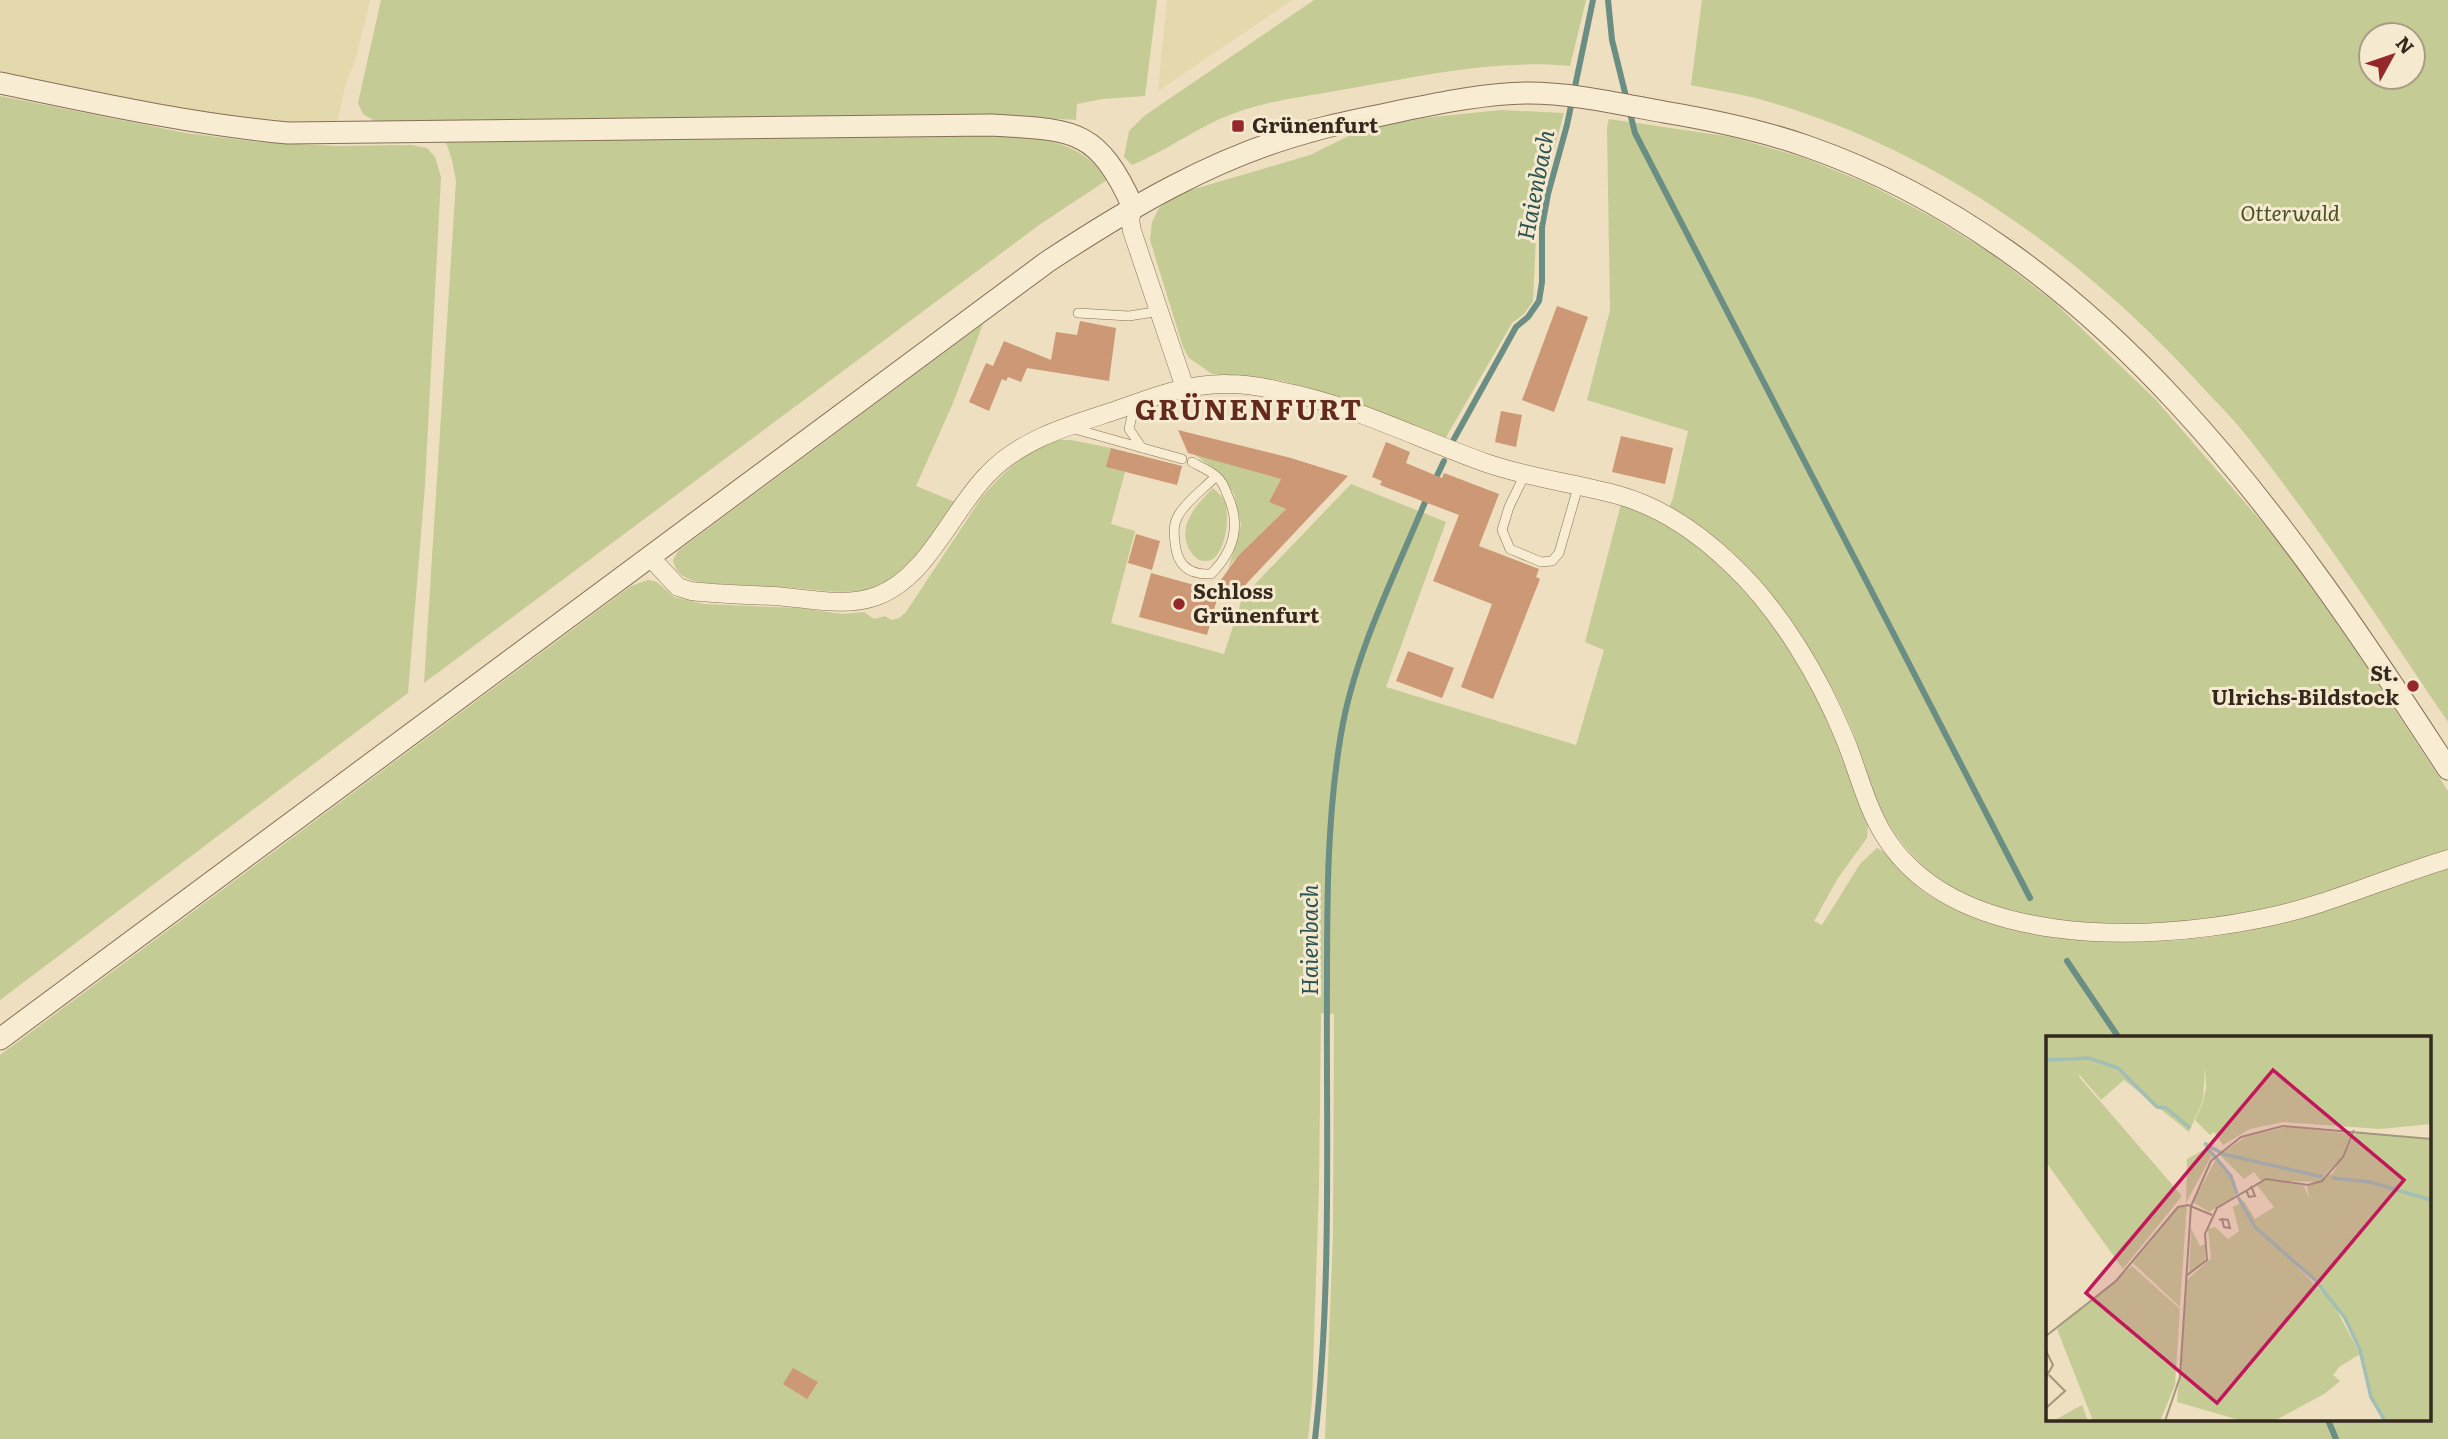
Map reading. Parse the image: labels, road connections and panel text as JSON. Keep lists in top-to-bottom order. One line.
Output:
{"districts":["GRÜNENFURT"],"water":["Haienbach"],"parks":["Otterwald"],"places":{"transit":["Grünenfurt"],"other":["Schloss Grünenfurt","St. Ulrichs-Bildstock"]},"north":"top right"}
